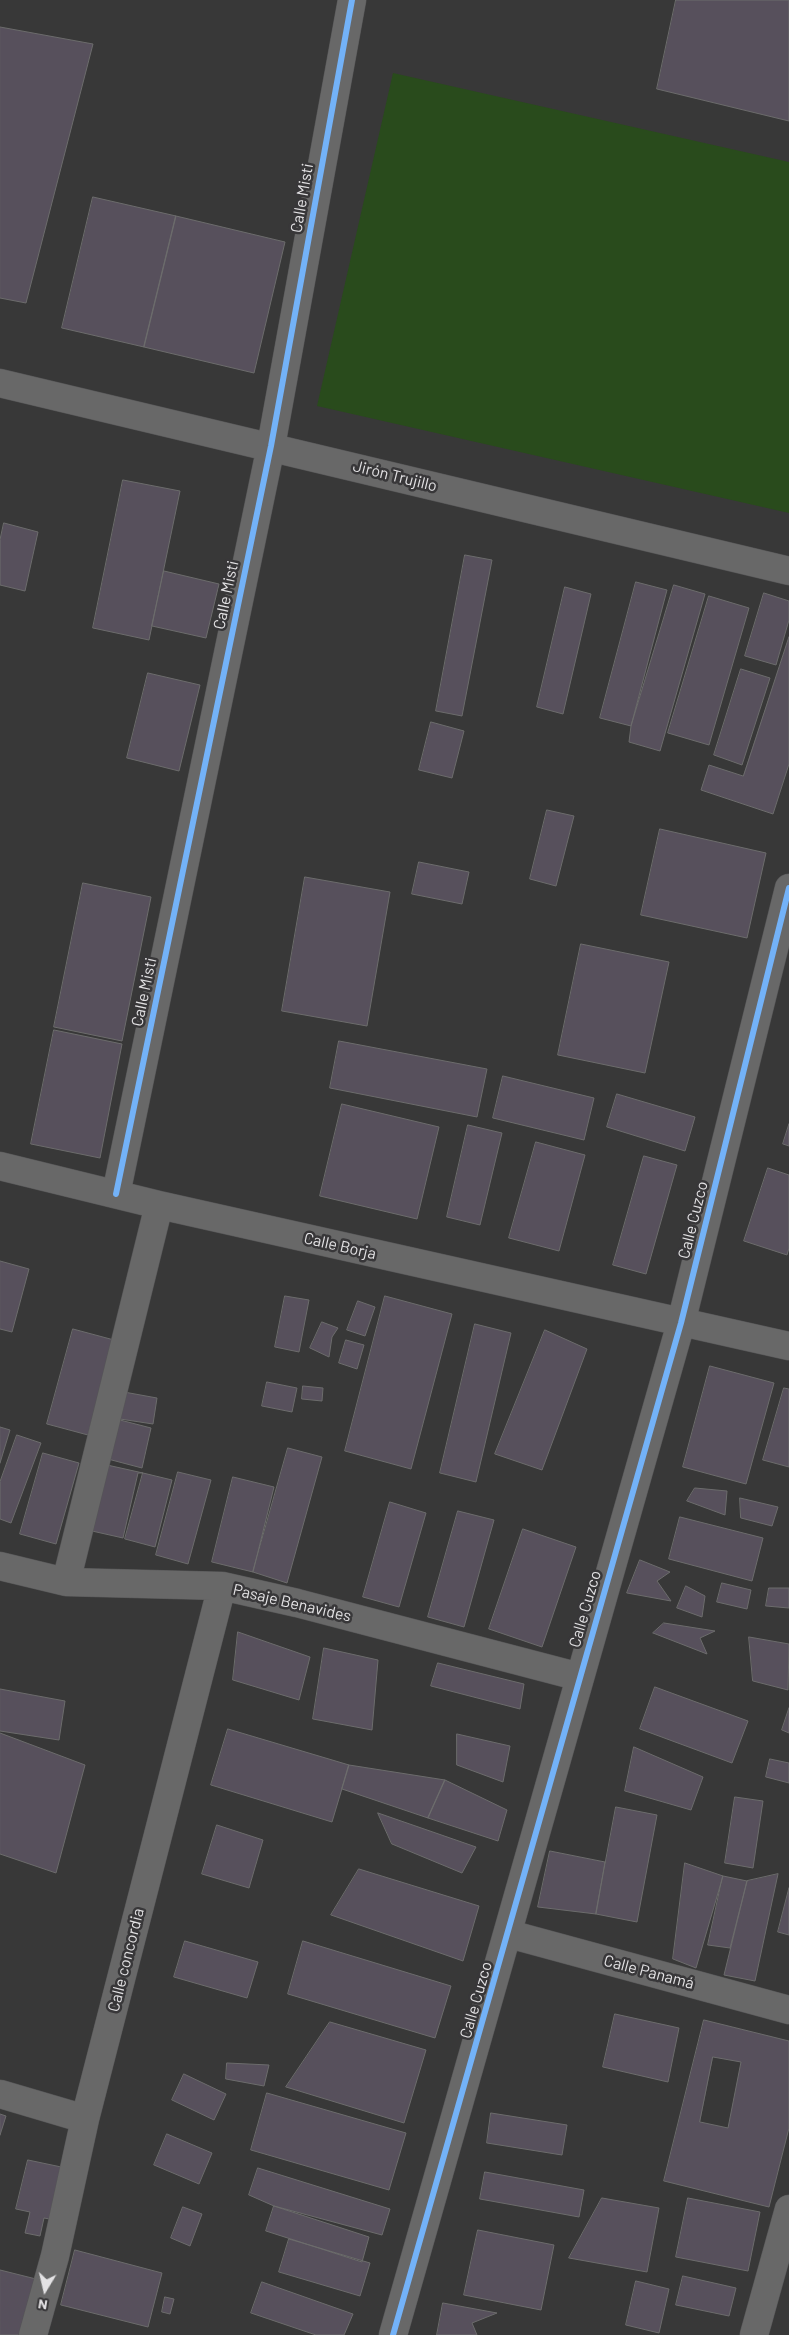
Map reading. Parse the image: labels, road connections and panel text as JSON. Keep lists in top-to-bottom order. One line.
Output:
{"streets":{"street":["Calle Misti","Jirón Trujillo","Calle Cuzco","Calle Borja","Pasaje Benavides","Calle concordia","Calle Panamá"]},"crossings":[["Calle Misti","Jirón Trujillo"],["Calle Misti","Calle Borja"],["Calle Cuzco","Calle Borja"],["Calle Cuzco","Pasaje Benavides"],["Calle Cuzco","Calle Panamá"],["Pasaje Benavides","Calle concordia"]],"north":"bottom"}
